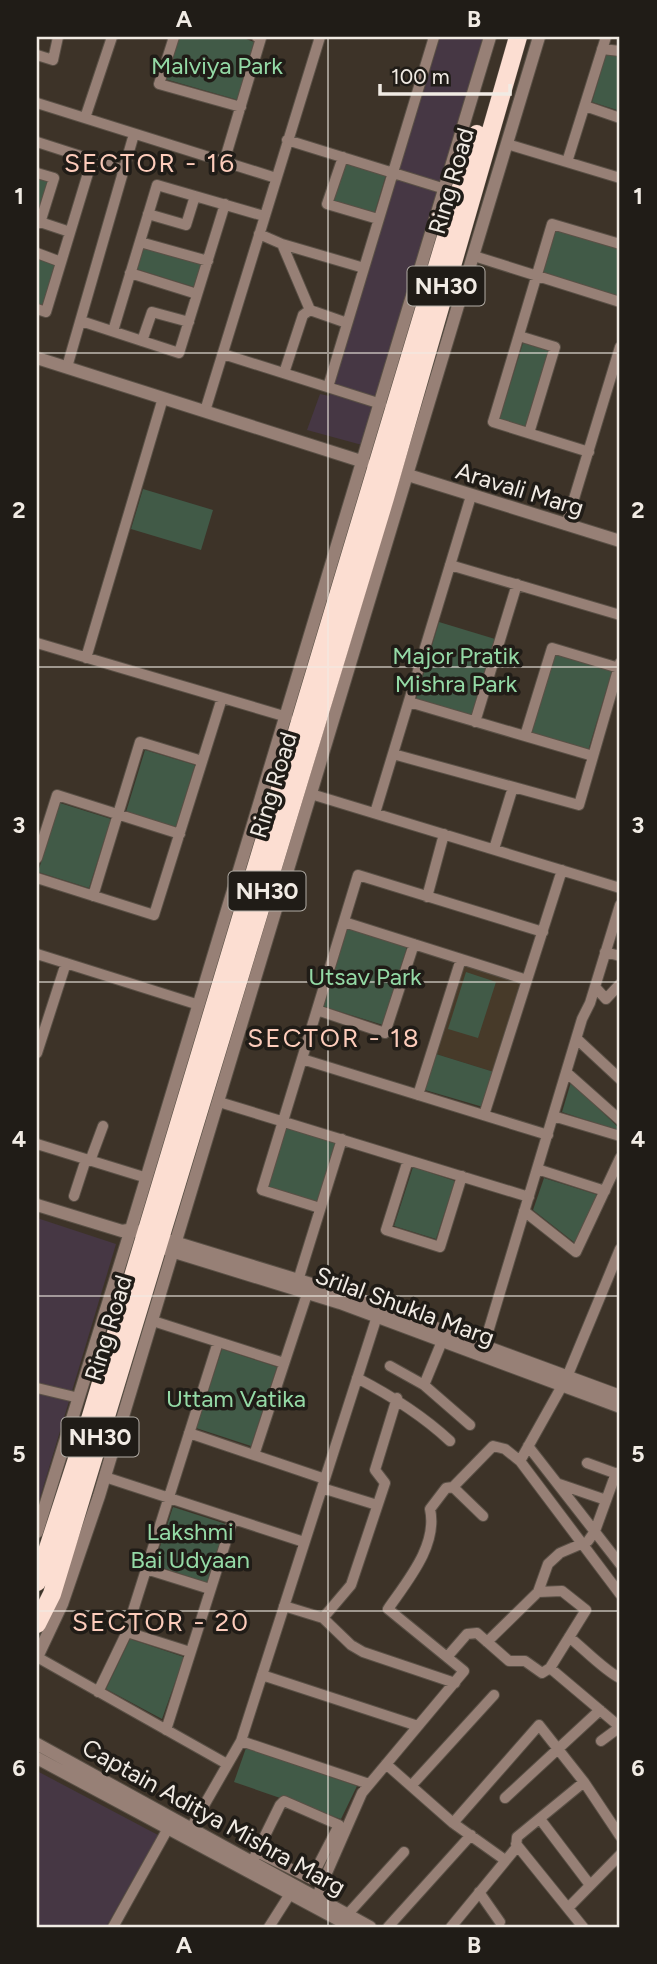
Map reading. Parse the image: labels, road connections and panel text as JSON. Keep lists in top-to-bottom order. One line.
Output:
{"streets":{"highway":["Ring Road","NH30"],"street":["Aravali Marg","Srilal Shukla Marg","Captain Aditya Mishra Marg"]},"crossings":[["Ring Road","Srilal Shukla Marg"]],"districts":["SECTOR - 16","SECTOR - 18","SECTOR - 20"],"parks":["Malviya Park","Major Pratik Mishra Park","Utsav Park","Uttam Vatika","Lakshmi Bai Udyaan"],"scale_bar":"100 m","grid":{"columns":["A","B"],"rows":["1","2","3","4","5","6"]}}
